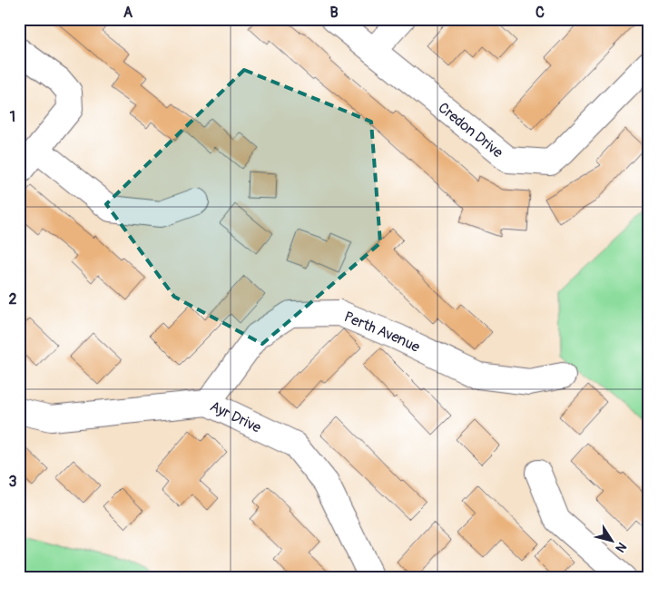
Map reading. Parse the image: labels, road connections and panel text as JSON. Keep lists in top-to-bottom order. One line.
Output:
{"streets":{"street":["Credon Drive","Perth Avenue","Ayr Drive"]},"crossings":[["Perth Avenue","Ayr Drive"]],"north":"bottom right","grid":{"columns":["A","B","C"],"rows":["1","2","3"]}}
